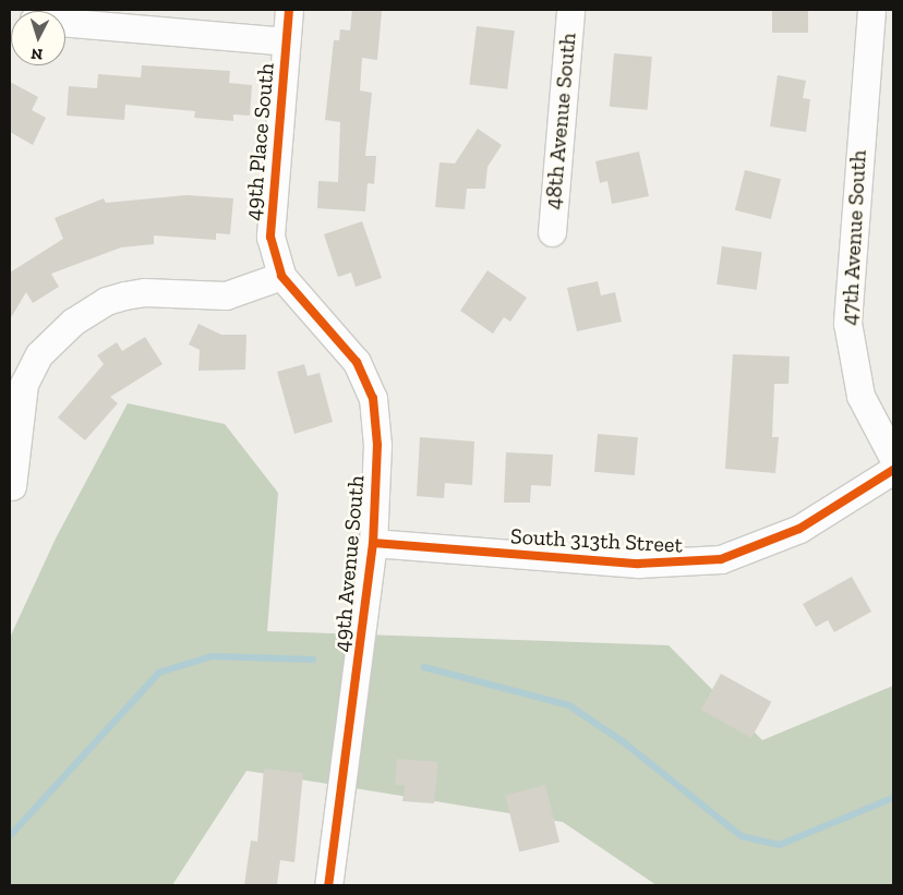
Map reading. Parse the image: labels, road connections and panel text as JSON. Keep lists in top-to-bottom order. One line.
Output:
{"streets":{"street":["48th Avenue South","49th Place South","47th Avenue South","South 313th Street","49th Avenue South"]},"crossings":[["49th Place South","49th Avenue South"],["South 313th Street","49th Avenue South"]],"north":"bottom"}
